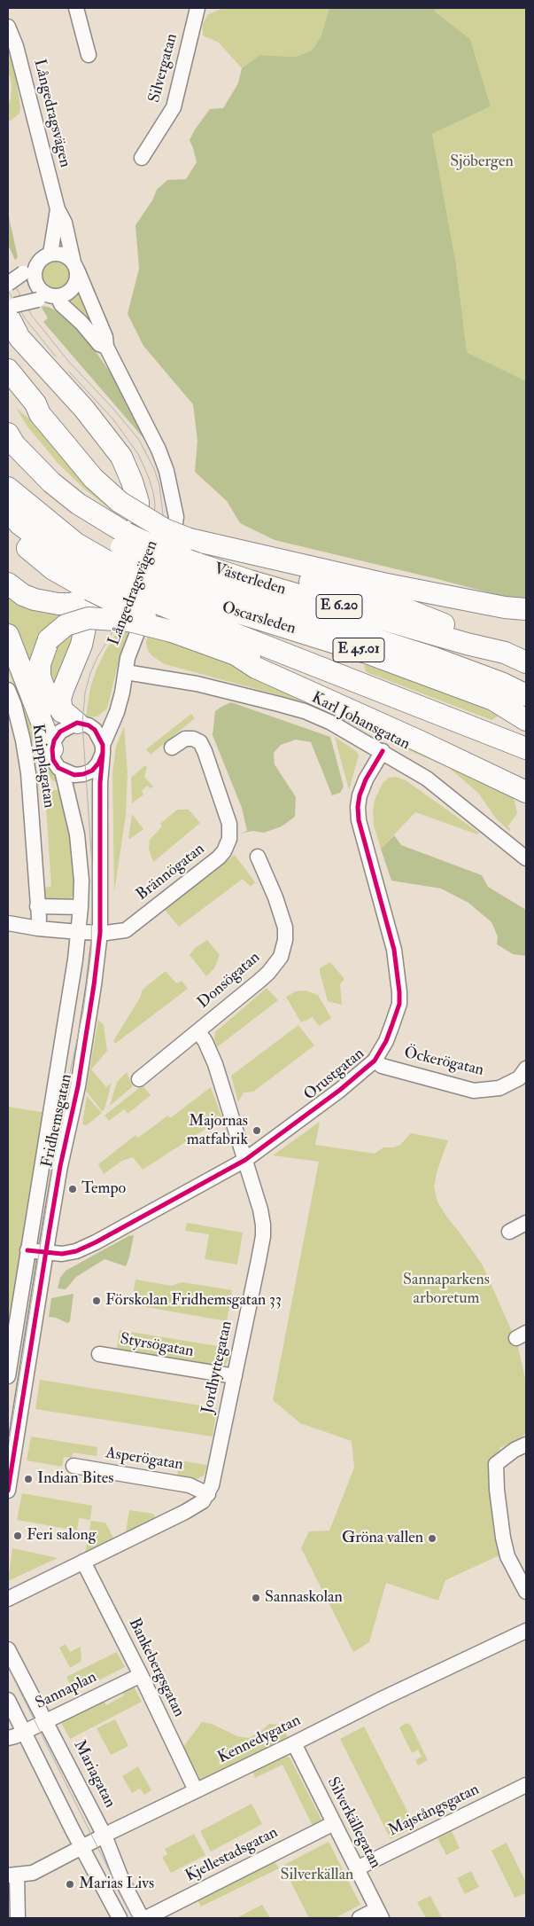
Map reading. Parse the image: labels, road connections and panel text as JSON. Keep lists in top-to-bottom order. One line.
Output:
{"streets":{"highway":["Västerleden","E 6.20","Oscarsleden","E 45.01"],"street":["Silvergatan","Långedragsvägen","Karl Johansgatan","Knipplagatan","Brännögatan","Donsögatan","Öckerögatan","Orustgatan","Fridhemsgatan","Styrsögatan","Jordhyttegatan","Asperögatan","Bankebergsgatan","Sannaplan","Kennedygatan","Mariagatan","Majstångsgatan","Silverkällegatan","Kjellestadsgatan"]},"crossings":[["Långedragsvägen","Karl Johansgatan"],["Långedragsvägen","Fridhemsgatan"],["Västerleden","E 6.20"],["Västerleden","Oscarsleden"],["E 6.20","Oscarsleden"],["Karl Johansgatan","Orustgatan"],["Brännögatan","Fridhemsgatan"],["Donsögatan","Jordhyttegatan"],["Öckerögatan","Orustgatan"],["Orustgatan","Fridhemsgatan"],["Orustgatan","Jordhyttegatan"],["Styrsögatan","Jordhyttegatan"],["Jordhyttegatan","Asperögatan"],["Bankebergsgatan","Sannaplan"],["Bankebergsgatan","Kennedygatan"],["Sannaplan","Mariagatan"],["Kennedygatan","Mariagatan"],["Kennedygatan","Silverkällegatan"],["Majstångsgatan","Silverkällegatan"],["Silverkällegatan","Kjellestadsgatan"]],"parks":["Sjöbergen","Sannaparkens arboretum","Silverkällan"],"places":["Majornas matfabrik","Tempo","Förskolan Fridhemsgatan 33","Indian Bites","Feri salong","Gröna vallen","Sannaskolan","Marias Livs"]}
